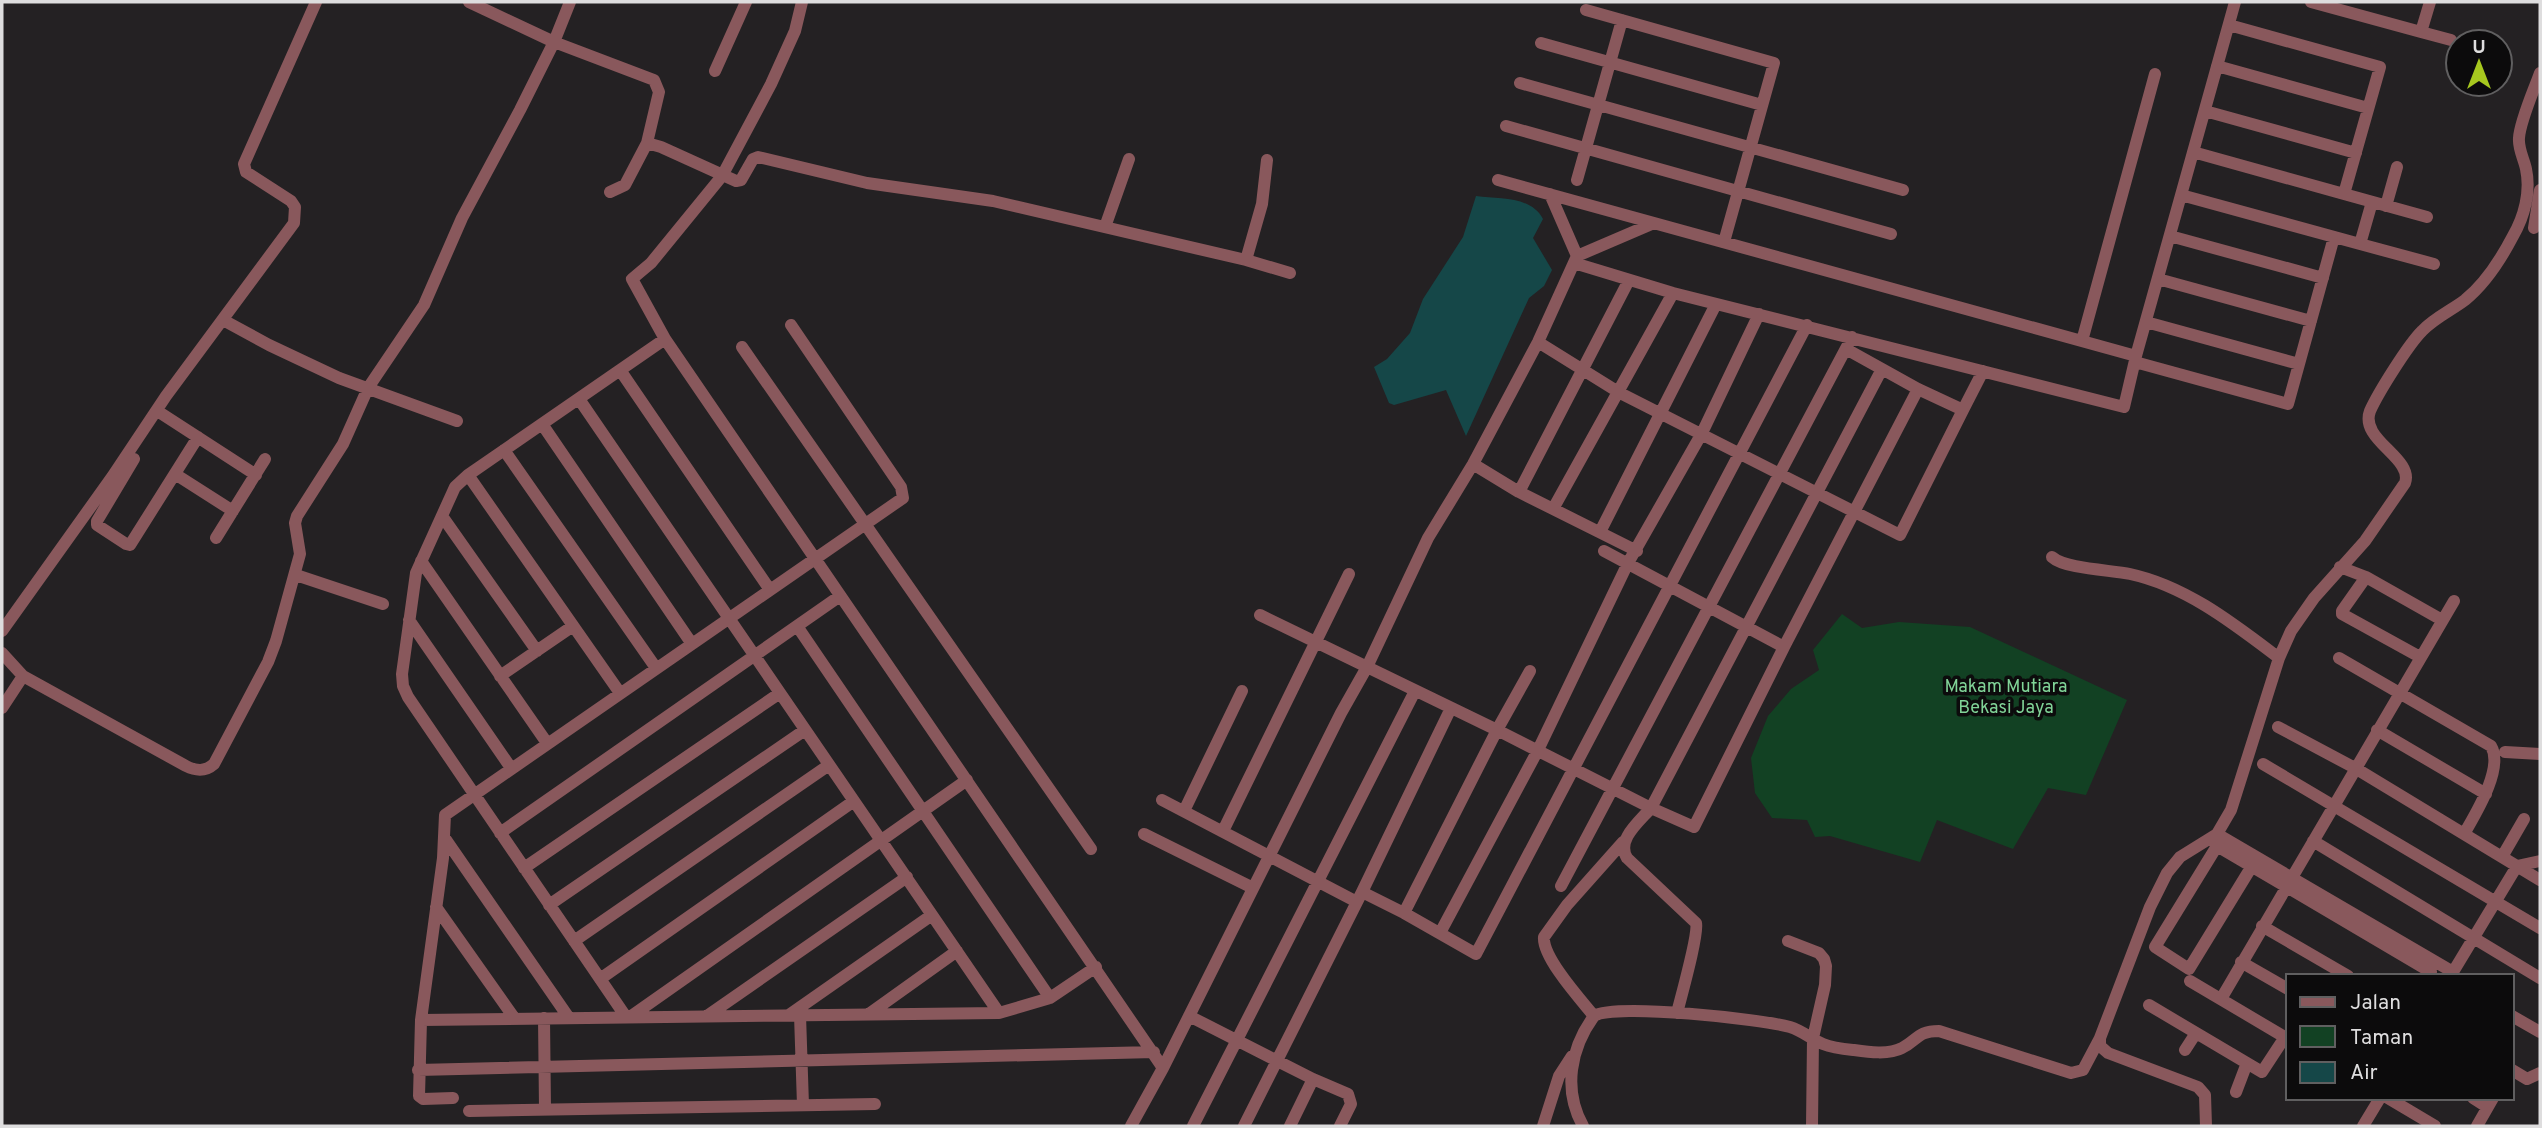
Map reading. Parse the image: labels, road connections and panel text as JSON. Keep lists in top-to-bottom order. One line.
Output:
{"parks":["Makam Mutiara Bekasi Jaya"],"legend":["Jalan","Taman","Air"],"north":"top"}
